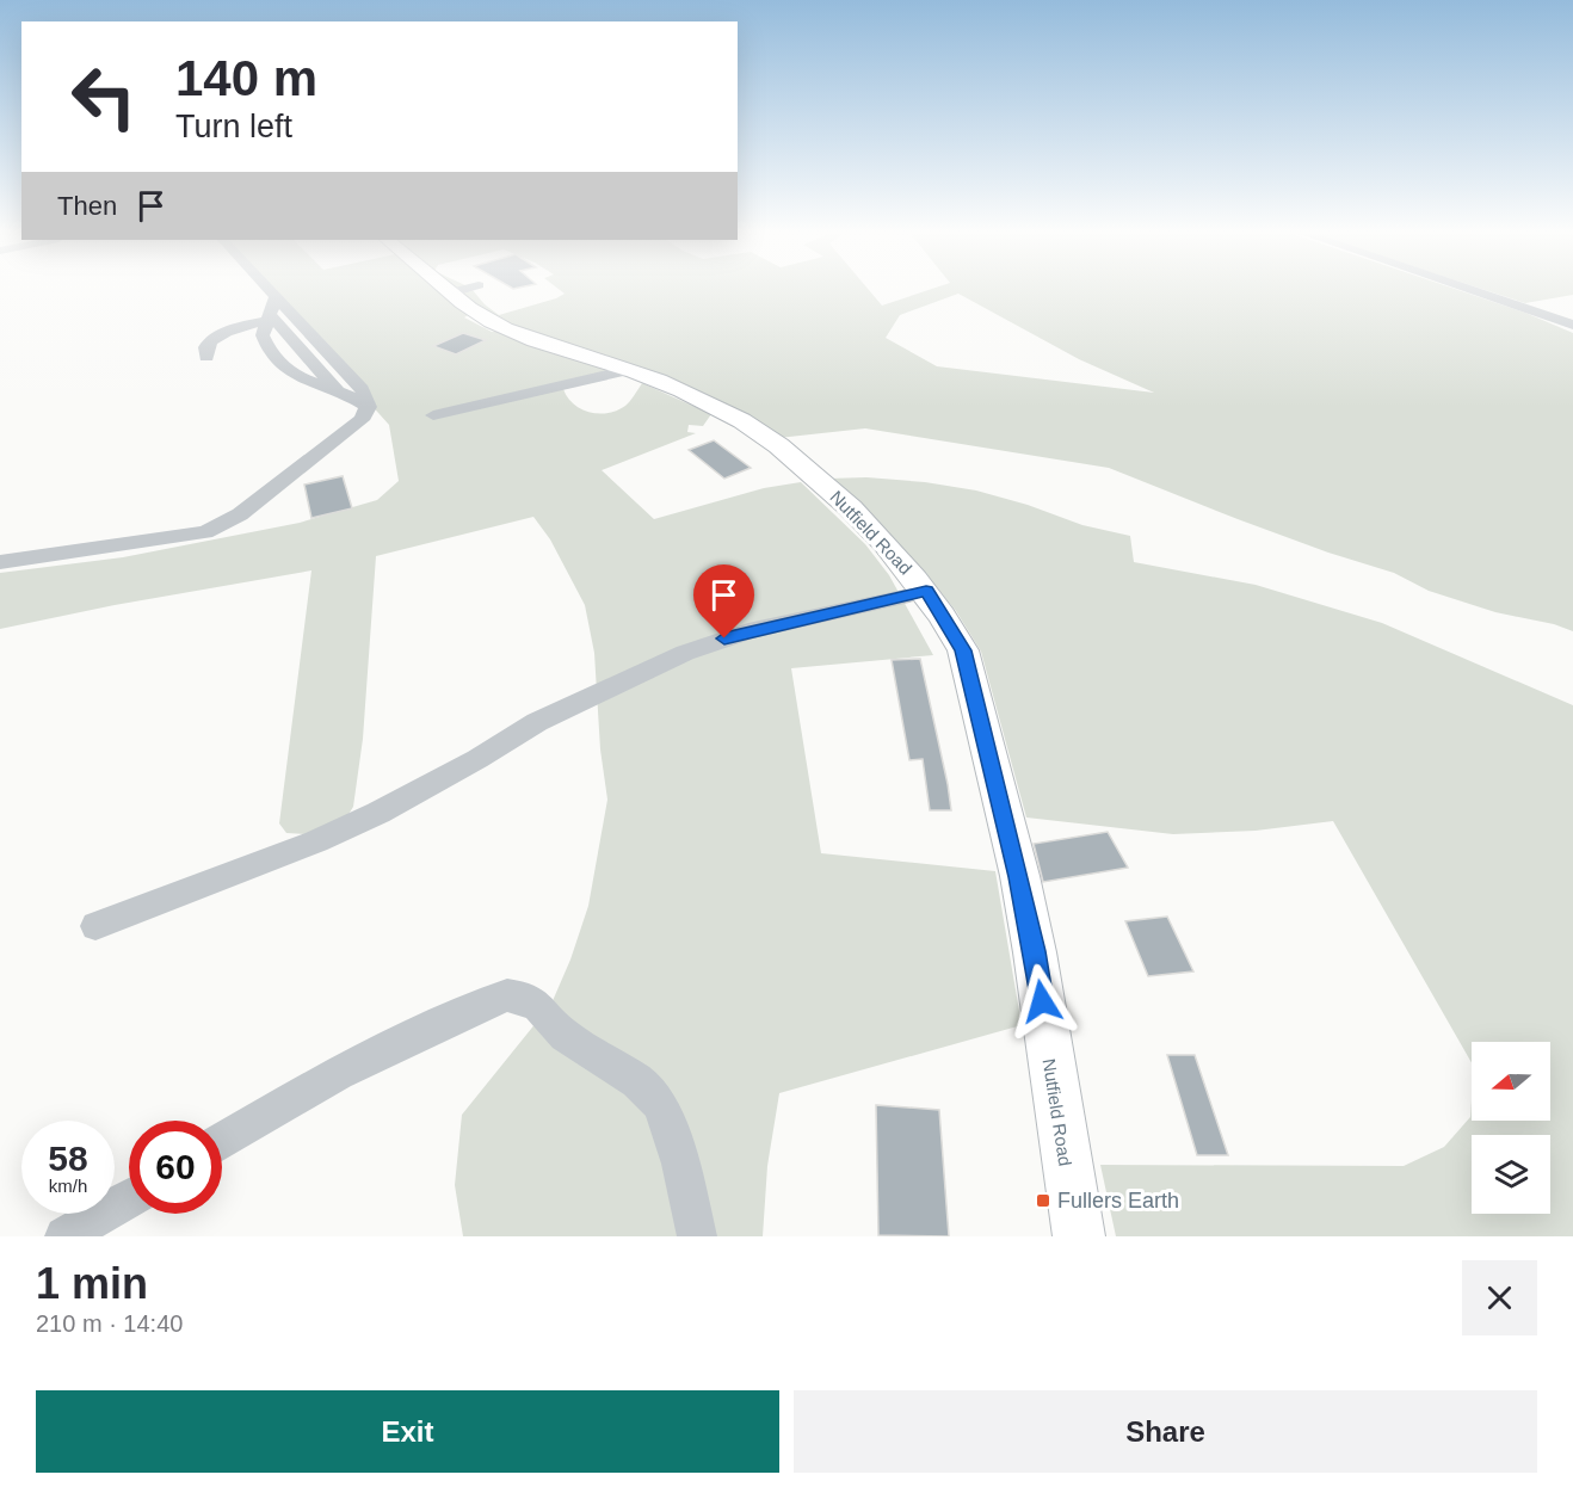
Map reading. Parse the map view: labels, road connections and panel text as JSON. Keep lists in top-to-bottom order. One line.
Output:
{"streets":{"main road":["Nutfield Road"]},"places":{"transit":["Fullers Earth"]},"north":"left","page":{"turn":["140 m","Turn left"],"then":"Then","speed":"58 km/h","limit":"60","heading":["1 min","210 m · 14:40"],"buttons":["Exit","Share"]}}
